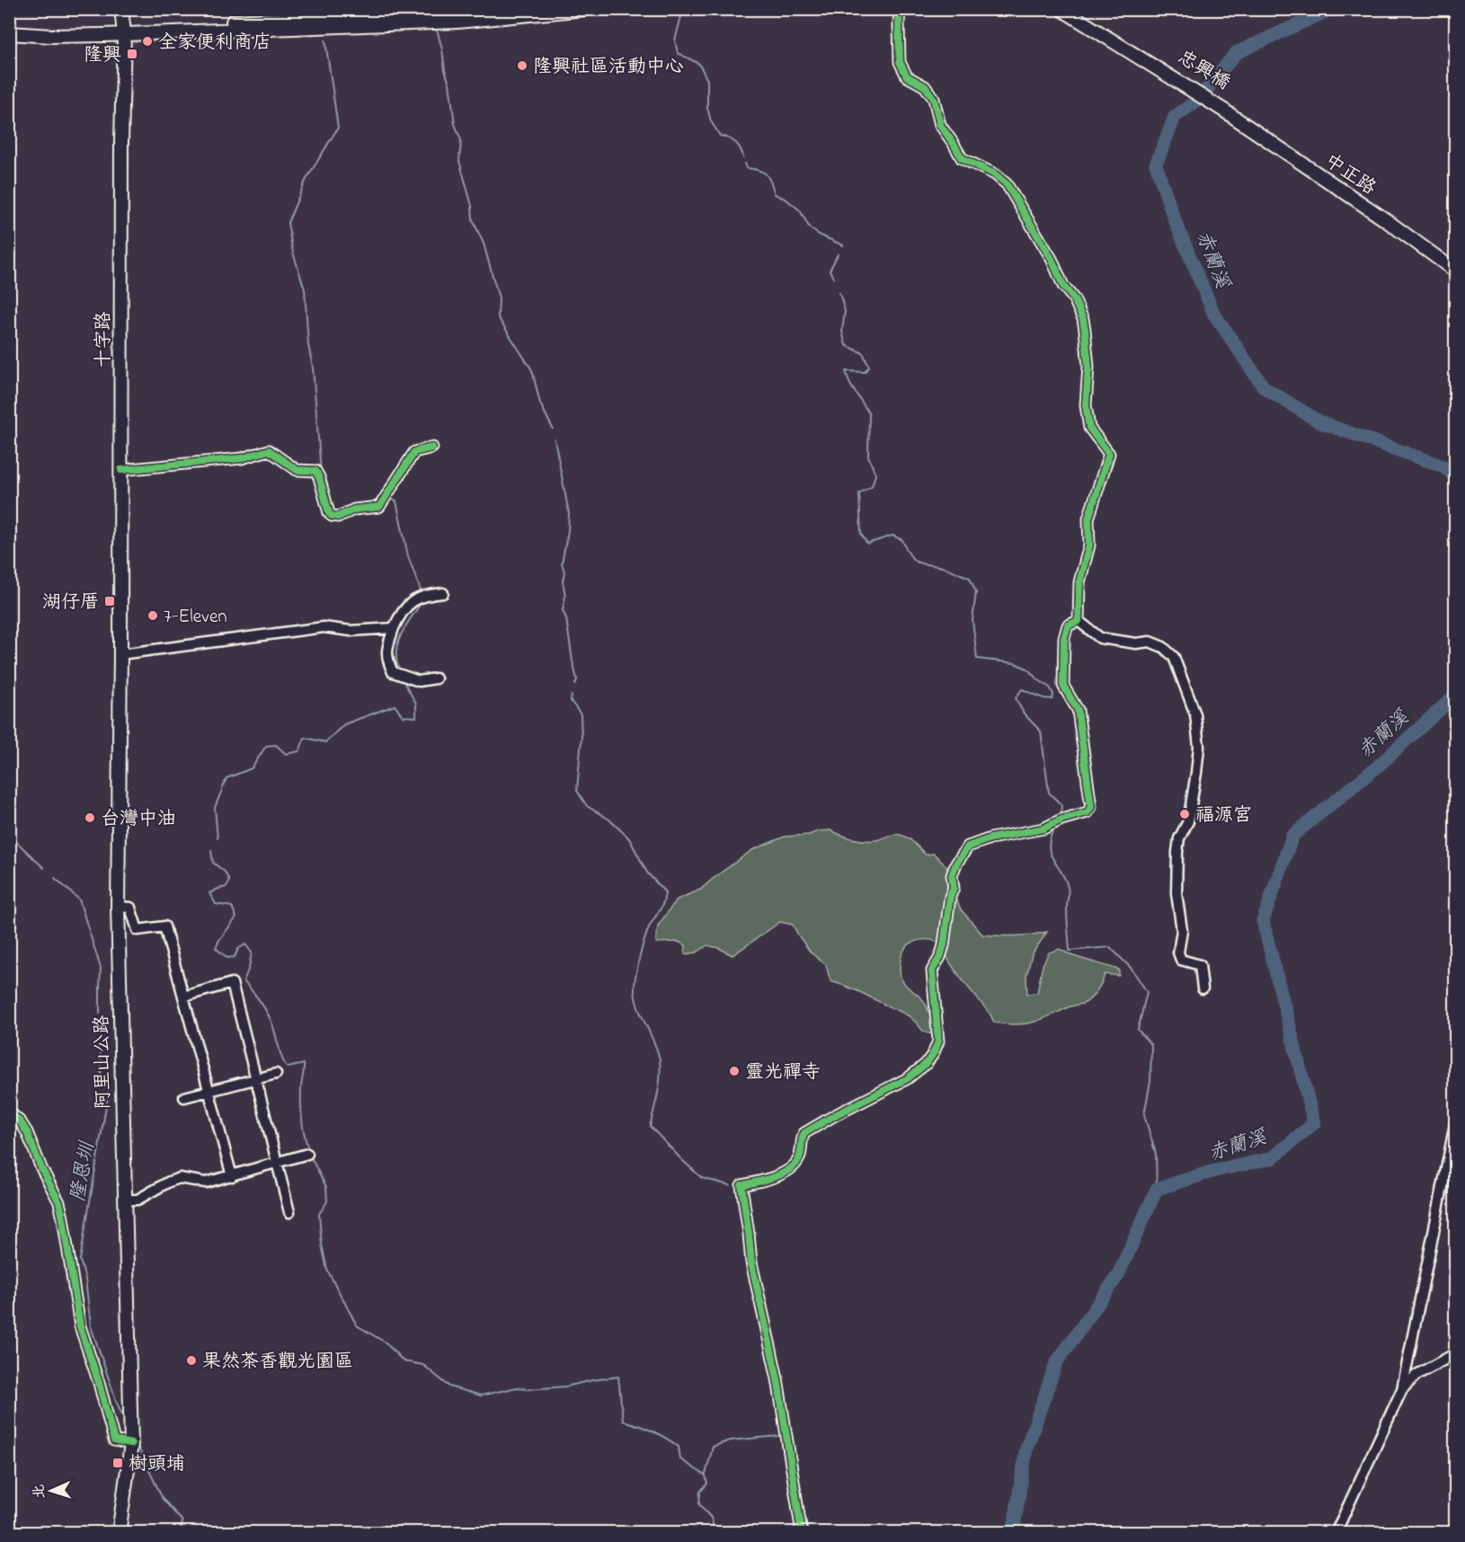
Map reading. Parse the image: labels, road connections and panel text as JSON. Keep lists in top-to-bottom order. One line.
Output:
{"streets":{"main road":["忠興橋","中正路","十字路","阿里山公路"]},"crossings":[["忠興橋","中正路"],["十字路","阿里山公路"]],"water":["赤蘭溪","隆恩圳"],"places":{"other":["全家便利商店","隆興社區活動中心","7-Eleven","福源宮","台灣中油","靈光禪寺","果然茶香觀光園區"],"transit":["隆興","湖仔厝","樹頭埔"]},"north":"left"}
